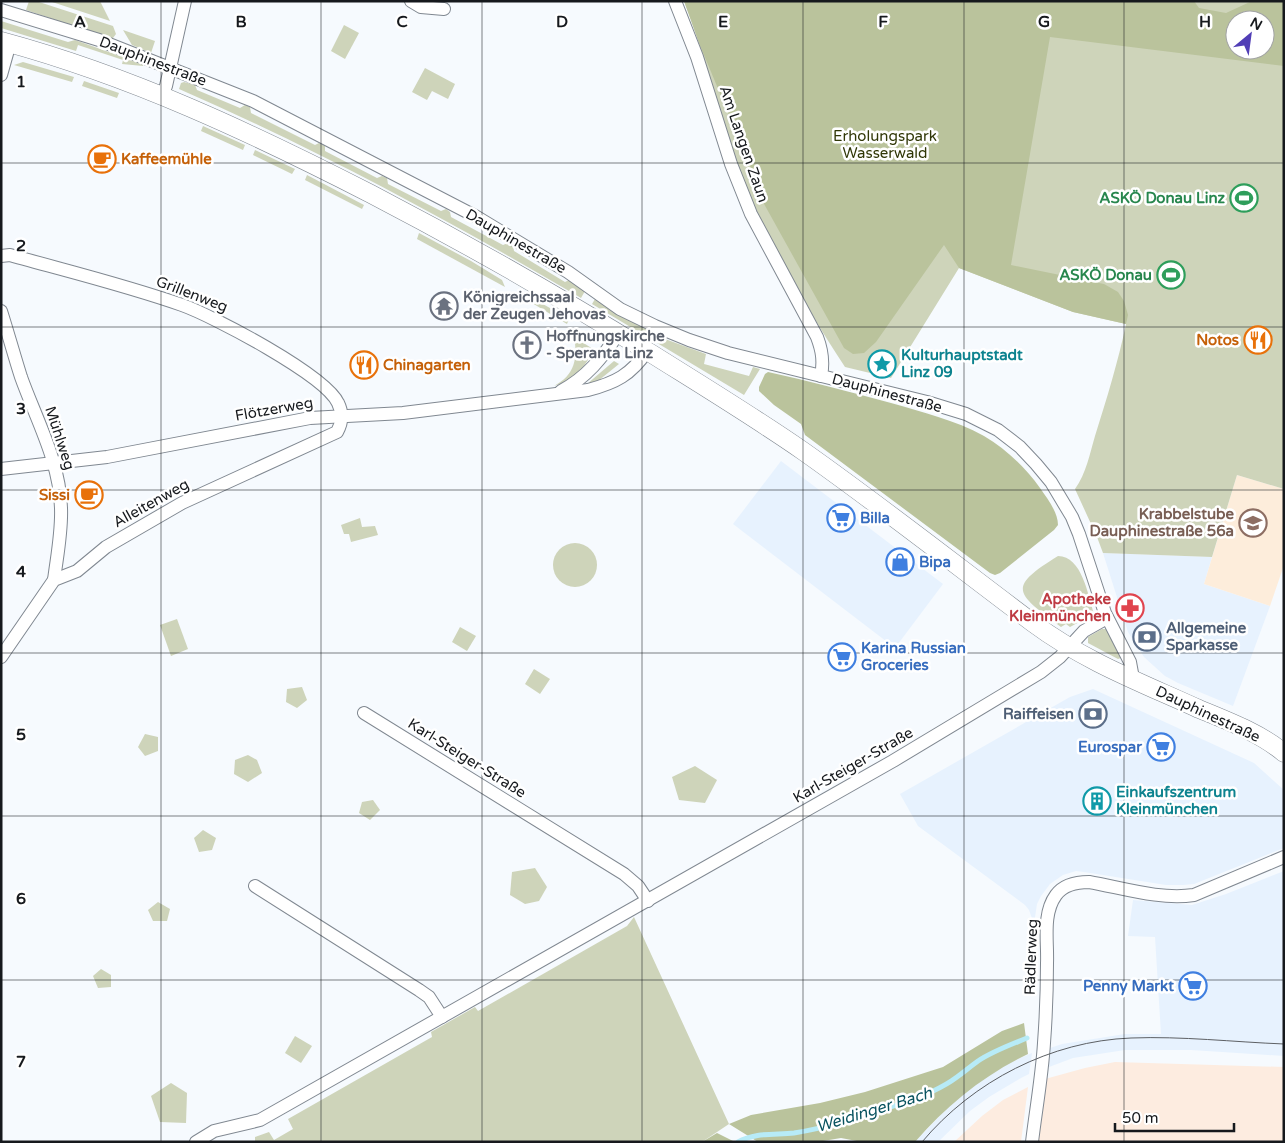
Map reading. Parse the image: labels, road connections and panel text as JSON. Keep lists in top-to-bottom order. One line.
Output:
{"streets":{"main road":["Dauphinestraße"],"street":["Am Langen Zaun","Grillenweg","Flötzerweg","Mühlweg","Alleitenweg","Karl-Steiger-Straße","Rädlerweg"]},"crossings":[["Dauphinestraße","Am Langen Zaun"],["Dauphinestraße","Flötzerweg"],["Dauphinestraße","Karl-Steiger-Straße"],["Grillenweg","Flötzerweg"],["Grillenweg","Alleitenweg"],["Flötzerweg","Mühlweg"],["Flötzerweg","Alleitenweg"],["Mühlweg","Alleitenweg"]],"water":["Weidinger Bach"],"parks":["Erholungspark Wasserwald"],"places":{"cafe":["Kaffeemühle","Sissi"],"sports":["ASKÖ Donau Linz","ASKÖ Donau"],"temple":["Königreichssaal der Zeugen Jehovas"],"restaurant":["Notos","Chinagarten"],"church":["Hoffnungskirche - Speranta Linz"],"place":["Kulturhauptstadt Linz 09"],"supermarket":["Billa","Karina Russian Groceries","Eurospar","Penny Markt"],"school or university":["Krabbelstube Dauphinestraße 56a"],"shop":["Bipa"],"pharmacy":["Apotheke Kleinmünchen"],"bank":["Allgemeine Sparkasse","Raiffeisen"],"building":["Einkaufszentrum Kleinmünchen"]},"scale_bar":"50 m","north":"top right","grid":{"columns":["A","B","C","D","E","F","G","H"],"rows":["1","2","3","4","5","6","7"]}}
